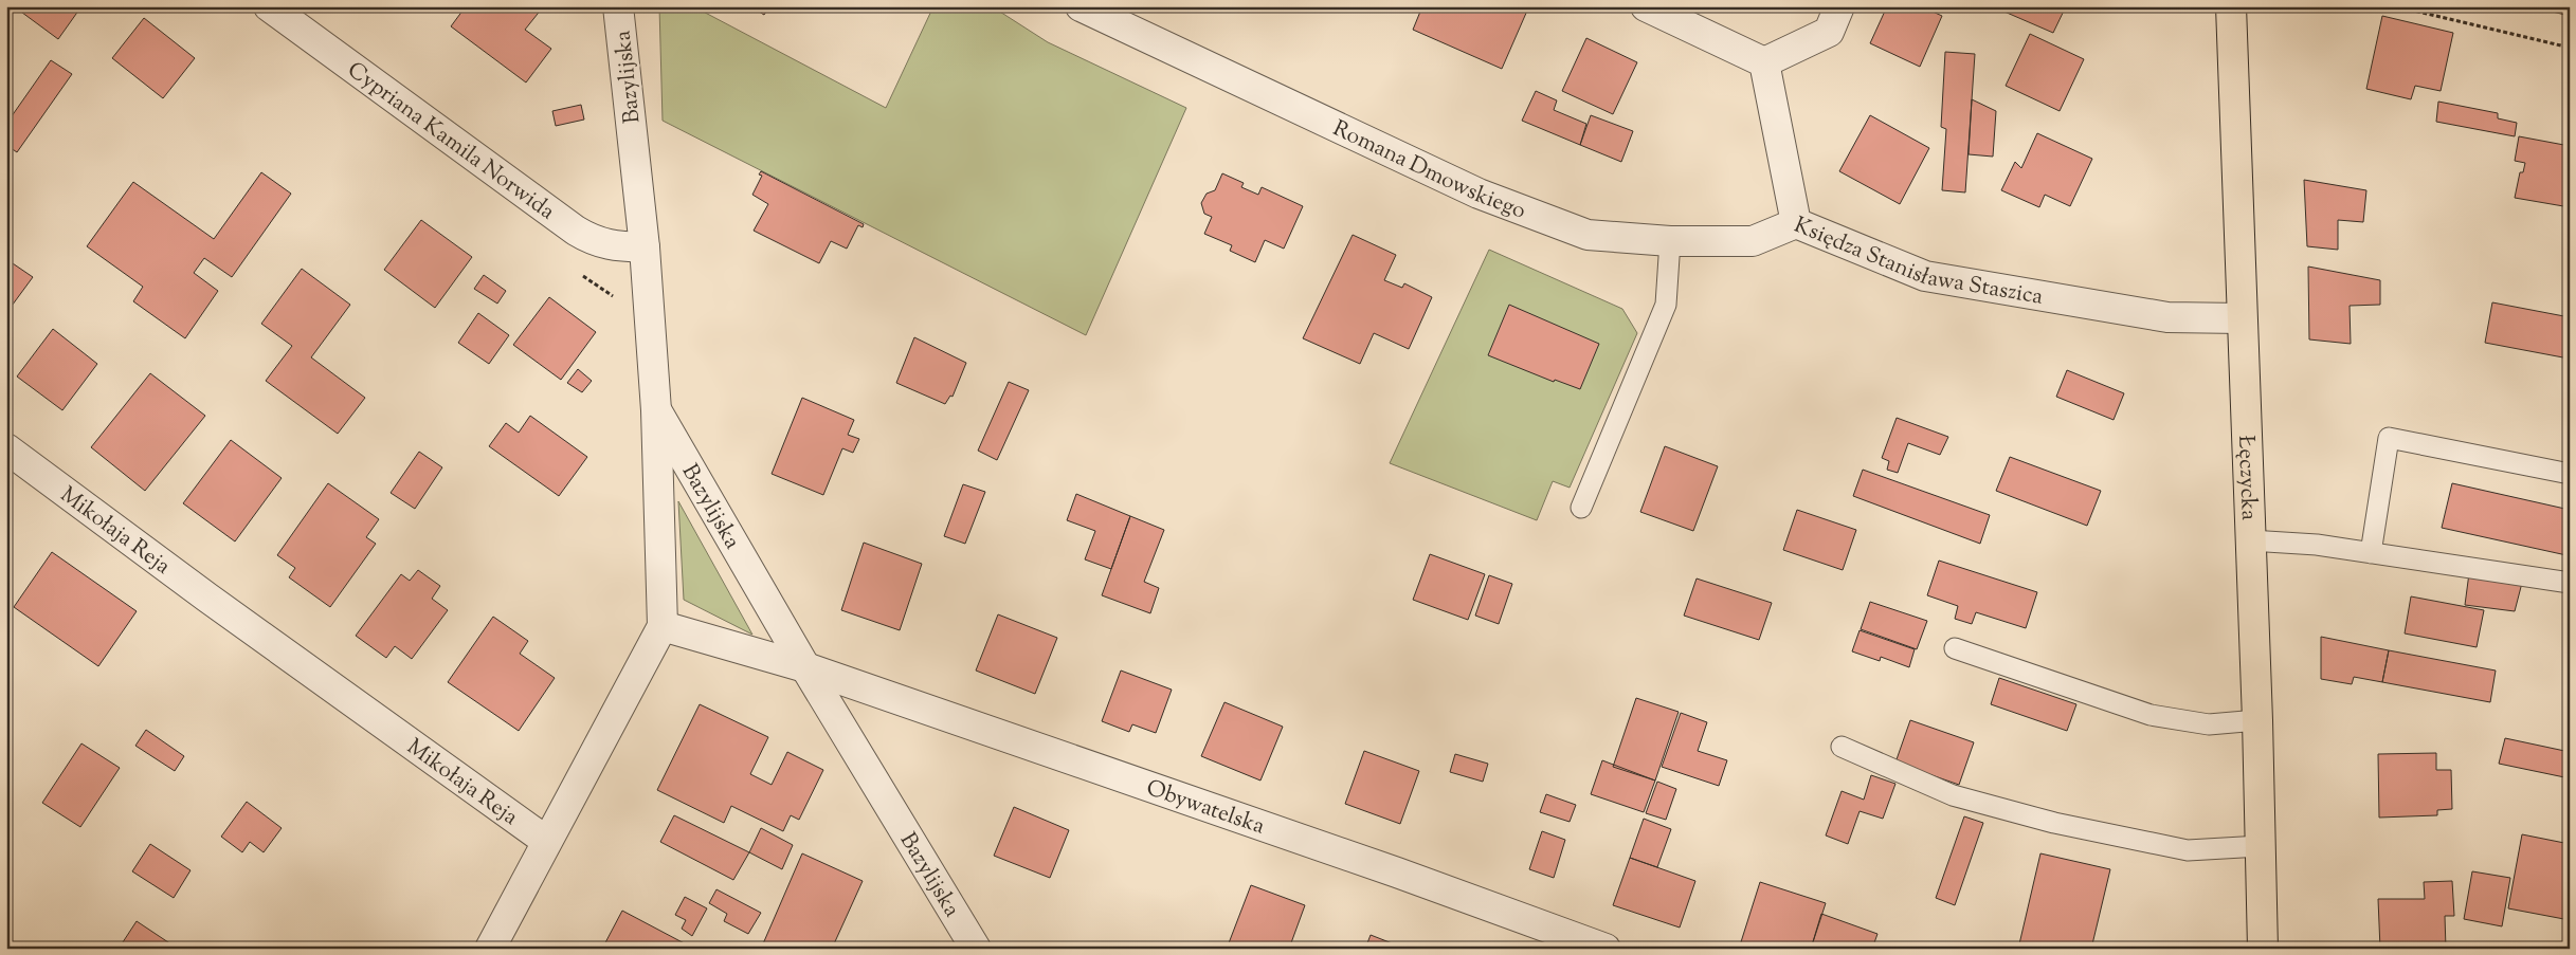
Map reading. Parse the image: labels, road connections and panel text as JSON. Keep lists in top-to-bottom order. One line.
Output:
{"streets":{"main road":["Łęczycka"],"street":["Bazylijska","Cypriana Kamila Norwida","Romana Dmowskiego","Księdza Stanisława Staszica","Mikołaja Reja","Obywatelska"]},"crossings":[["Bazylijska","Cypriana Kamila Norwida"],["Bazylijska","Obywatelska"],["Romana Dmowskiego","Księdza Stanisława Staszica"],["Księdza Stanisława Staszica","Łęczycka"]]}
